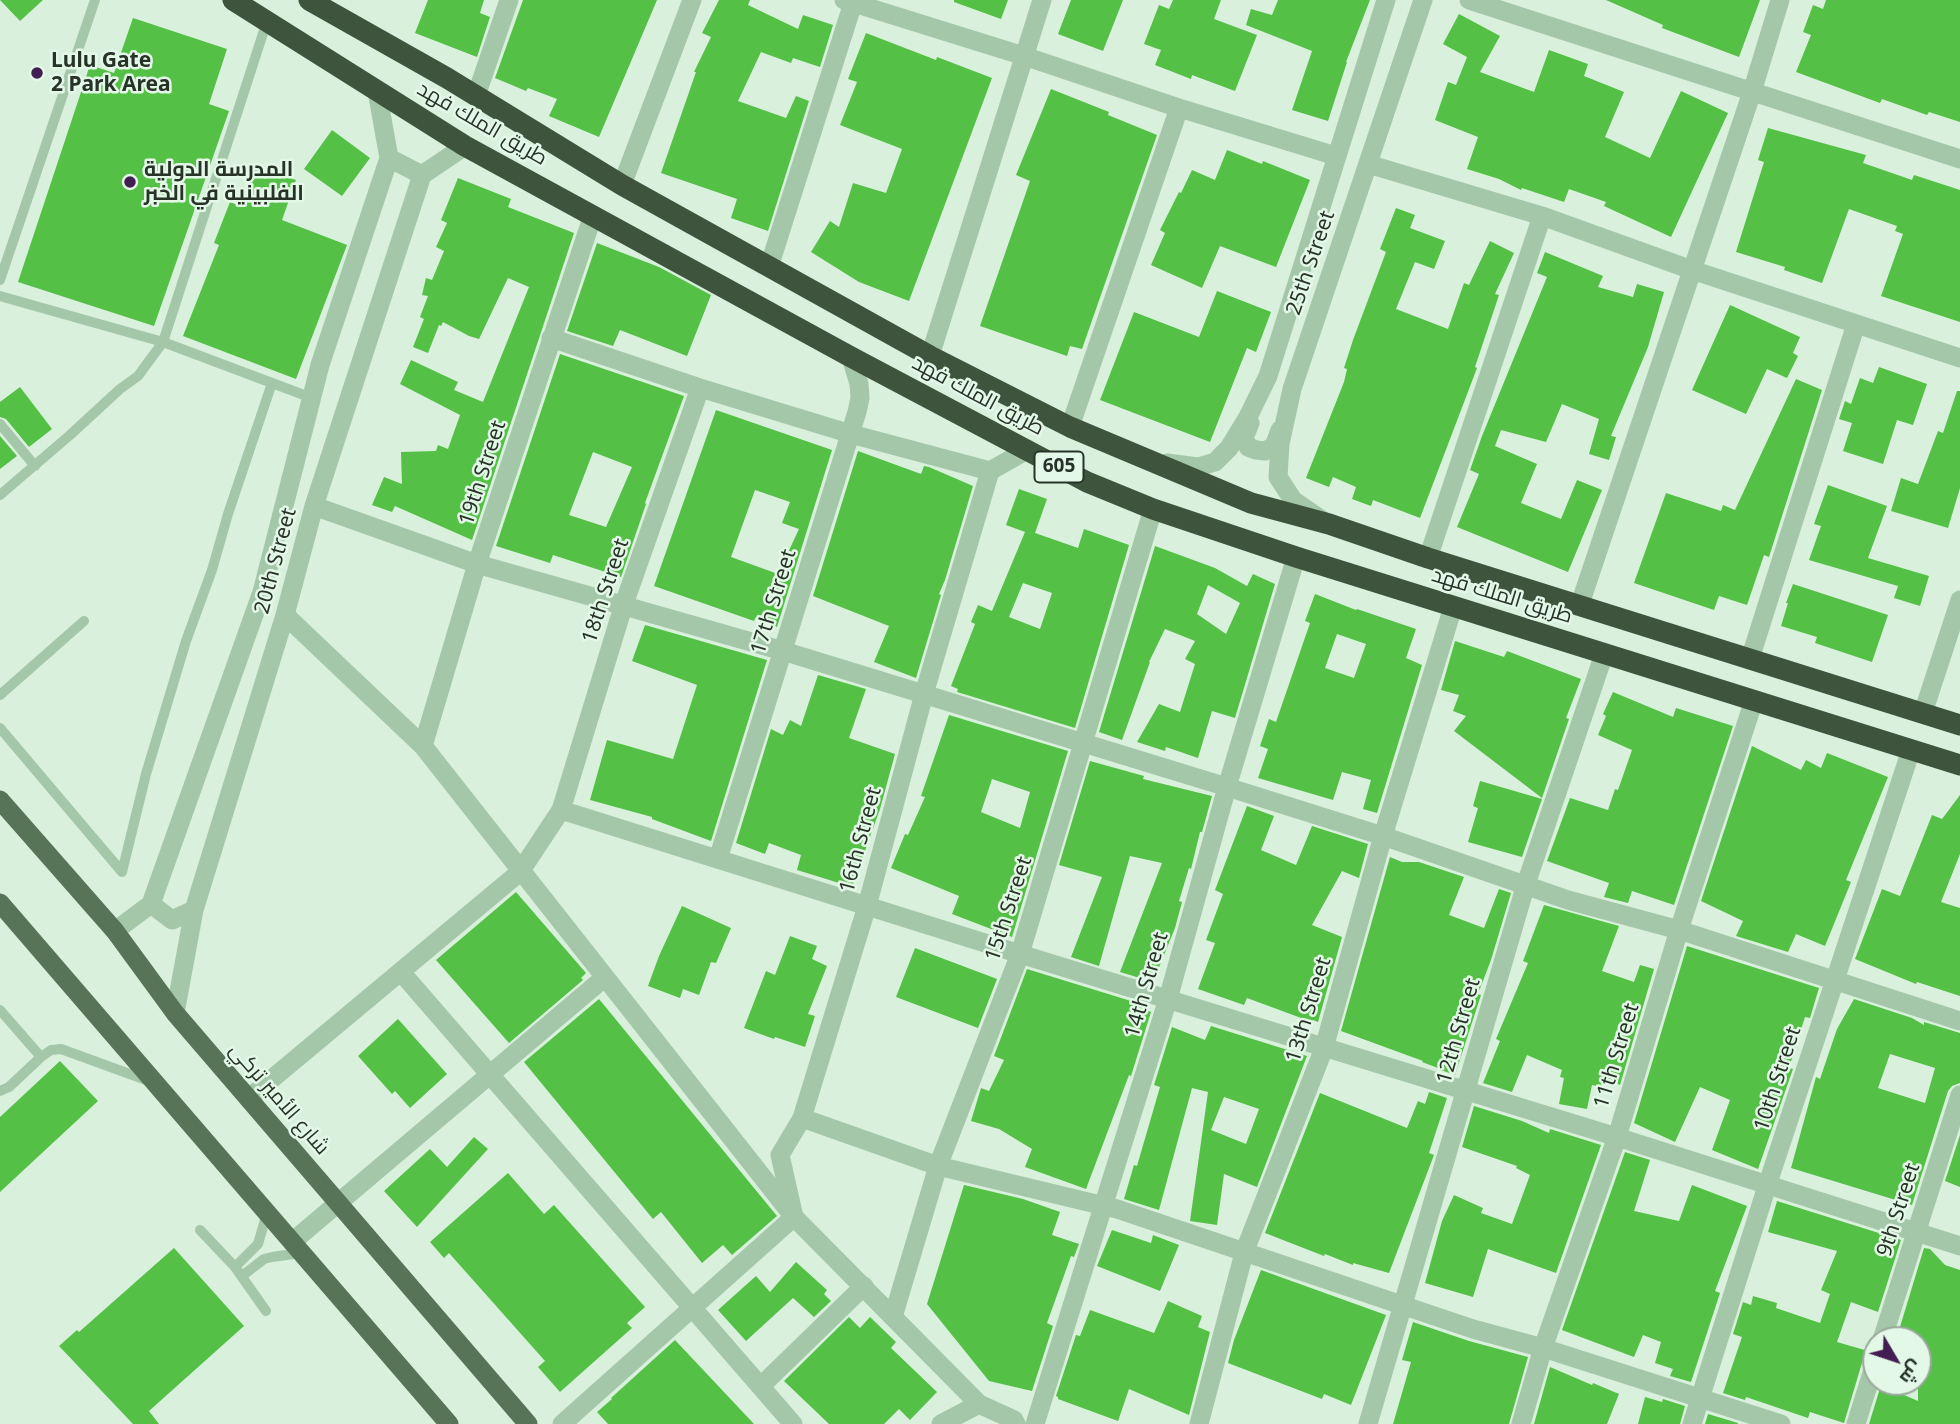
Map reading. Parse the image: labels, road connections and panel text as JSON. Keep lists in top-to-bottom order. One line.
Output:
{"streets":{"highway":["طريق الملك فهد","605"],"main road":["شارع الأمير تركي"],"street":["25th Street","19th Street","20th Street","18th Street","17th Street","16th Street","15th Street","14th Street","13th Street","12th Street","11th Street","10th Street","9th Street"]},"crossings":[["طريق الملك فهد","25th Street"],["طريق الملك فهد","19th Street"],["طريق الملك فهد","20th Street"],["طريق الملك فهد","17th Street"],["طريق الملك فهد","15th Street"],["طريق الملك فهد","14th Street"],["طريق الملك فهد","13th Street"],["طريق الملك فهد","12th Street"],["طريق الملك فهد","11th Street"],["طريق الملك فهد","10th Street"],["20th Street","شارع الأمير تركي"],["18th Street","شارع الأمير تركي"]],"places":["Lulu Gate 2 Park Area","المدرسة الدولية الفلبينية في الخبر"],"north":"bottom right"}
